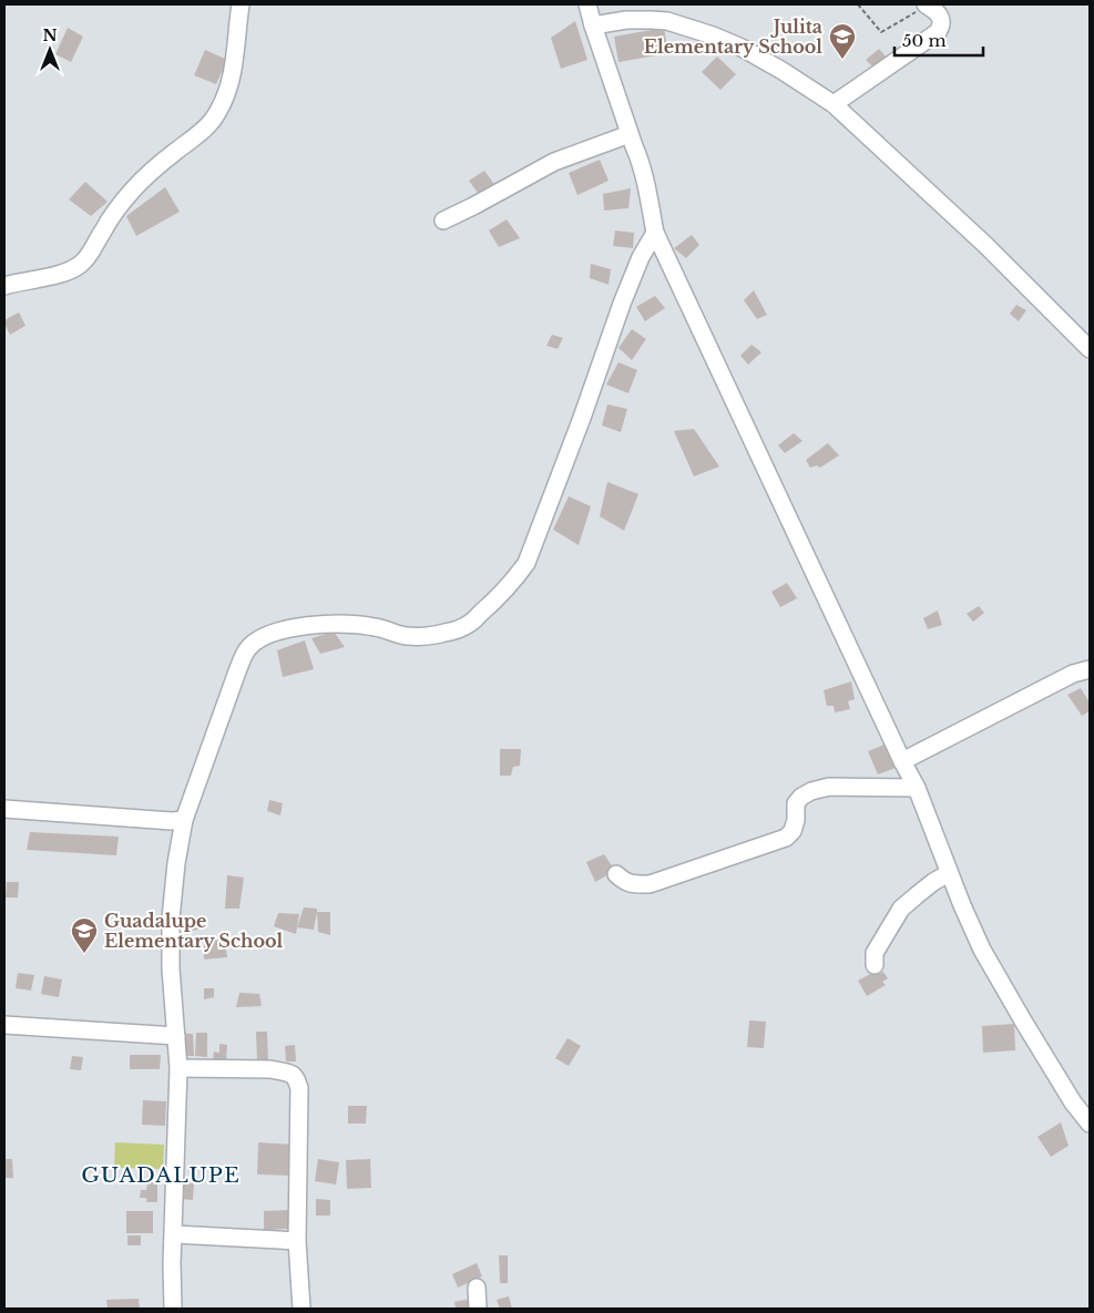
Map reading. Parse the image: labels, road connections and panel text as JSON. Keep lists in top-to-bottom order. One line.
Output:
{"districts":["GUADALUPE"],"places":{"school or university":["Julita Elementary School","Guadalupe Elementary School"]},"scale_bar":"50 m","north":"top"}
